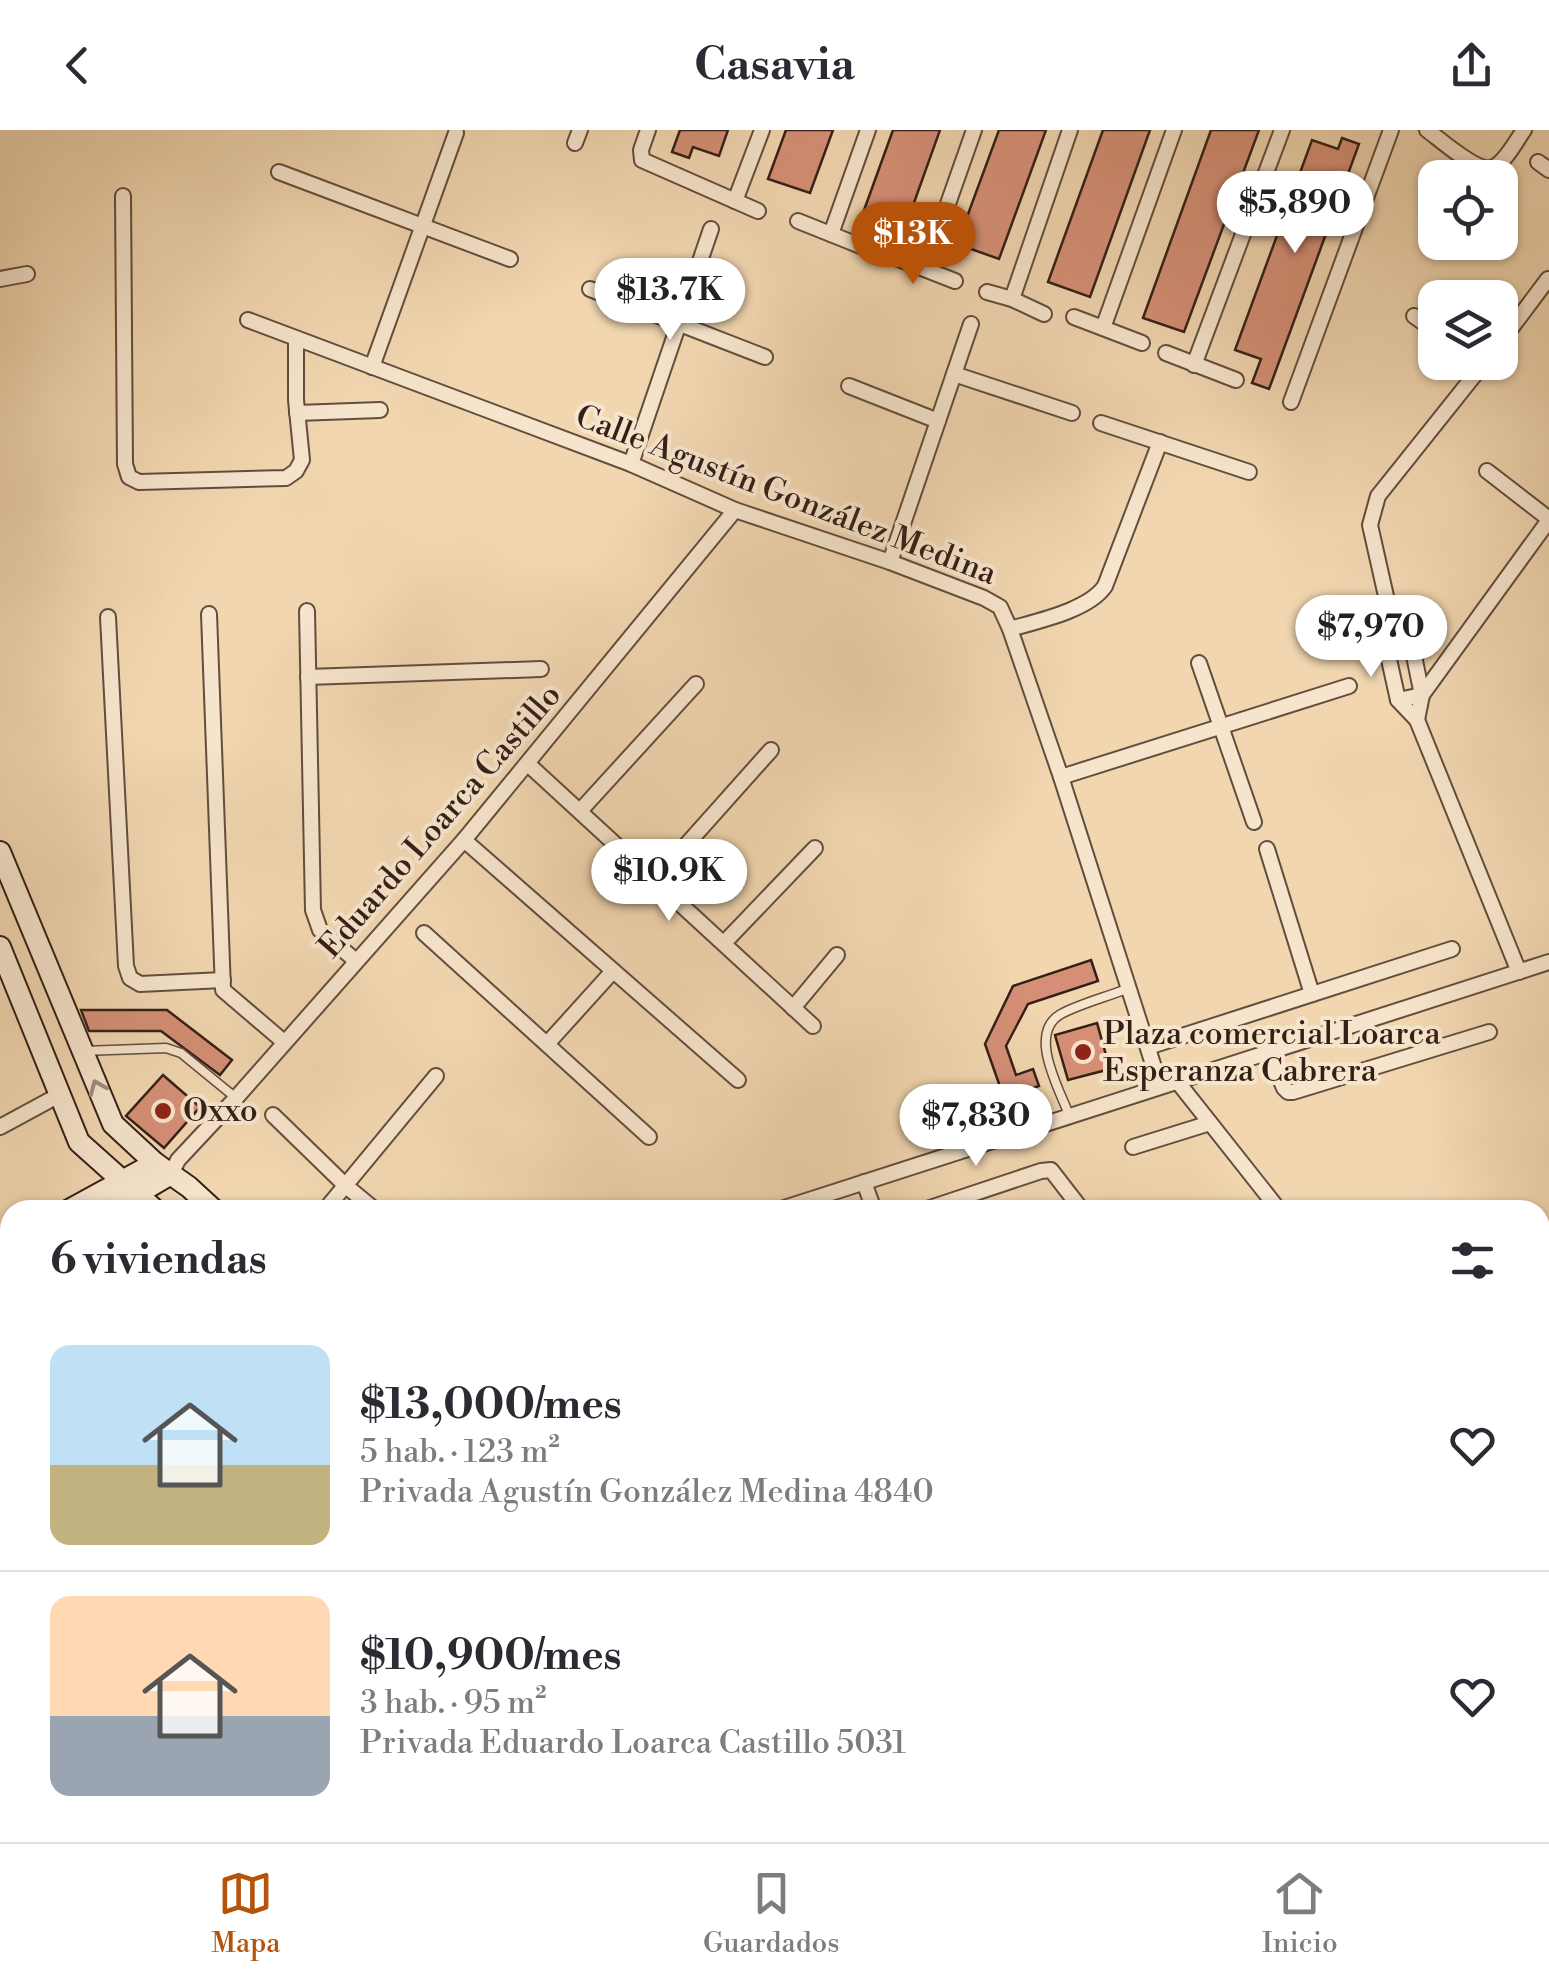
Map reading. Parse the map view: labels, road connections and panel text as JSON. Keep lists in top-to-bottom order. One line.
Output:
{"streets":{"street":["Calle Agustín González Medina","Eduardo Loarca Castillo"]},"crossings":[["Calle Agustín González Medina","Eduardo Loarca Castillo"]],"places":["Plaza comercial Loarca Esperanza Cabrera","Oxxo"],"page":{"header":"Casavia","price":["$5,890","$13K","$13.7K","$7,970","$10.9K","$7,830"],"heading":"6 viviendas","list":[{"name":"$13,000/mes","note":"5 hab. · 123 m² · Privada Agustín González Medina 4840"},{"name":"$10,900/mes","note":"3 hab. · 95 m² · Privada Eduardo Loarca Castillo 5031"}],"tabs":["Mapa","Guardados","Inicio"]}}
